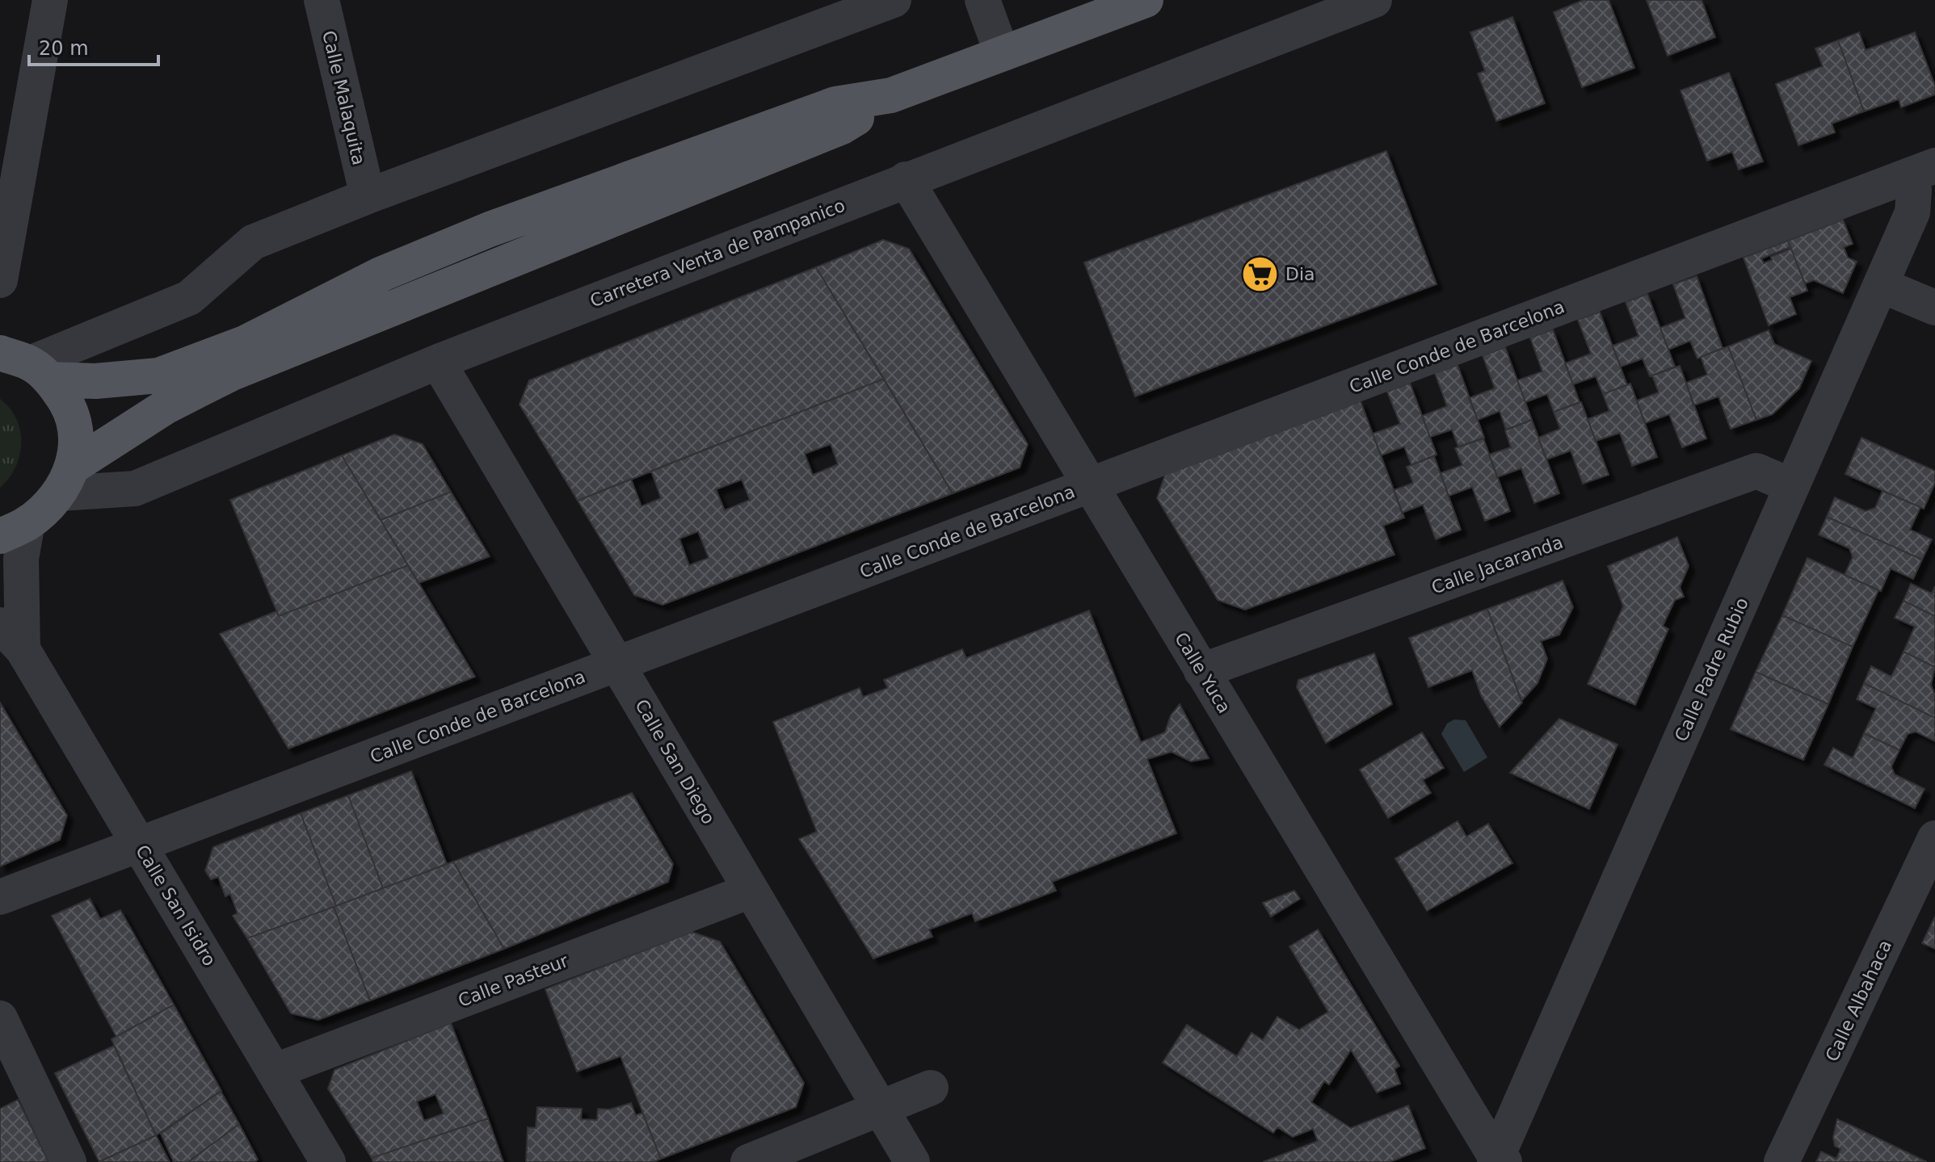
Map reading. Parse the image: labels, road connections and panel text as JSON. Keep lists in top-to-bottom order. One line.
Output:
{"streets":{"street":["Calle Malaquita","Carretera Venta de Pampanico","Calle Conde de Barcelona","Calle Jacaranda","Calle Padre Rubio","Calle Yuca","Calle San Diego","Calle San Isidro","Calle Pasteur","Calle Albahaca"]},"crossings":[["Carretera Venta de Pampanico","Calle Yuca"],["Carretera Venta de Pampanico","Calle San Diego"],["Calle Conde de Barcelona","Calle Padre Rubio"],["Calle Conde de Barcelona","Calle Yuca"],["Calle Conde de Barcelona","Calle San Diego"],["Calle Conde de Barcelona","Calle San Isidro"],["Calle Jacaranda","Calle Padre Rubio"],["Calle Jacaranda","Calle Yuca"],["Calle Padre Rubio","Calle Yuca"],["Calle San Diego","Calle Pasteur"],["Calle San Isidro","Calle Pasteur"]],"places":{"supermarket":["Dia"]},"scale_bar":"20 m"}
